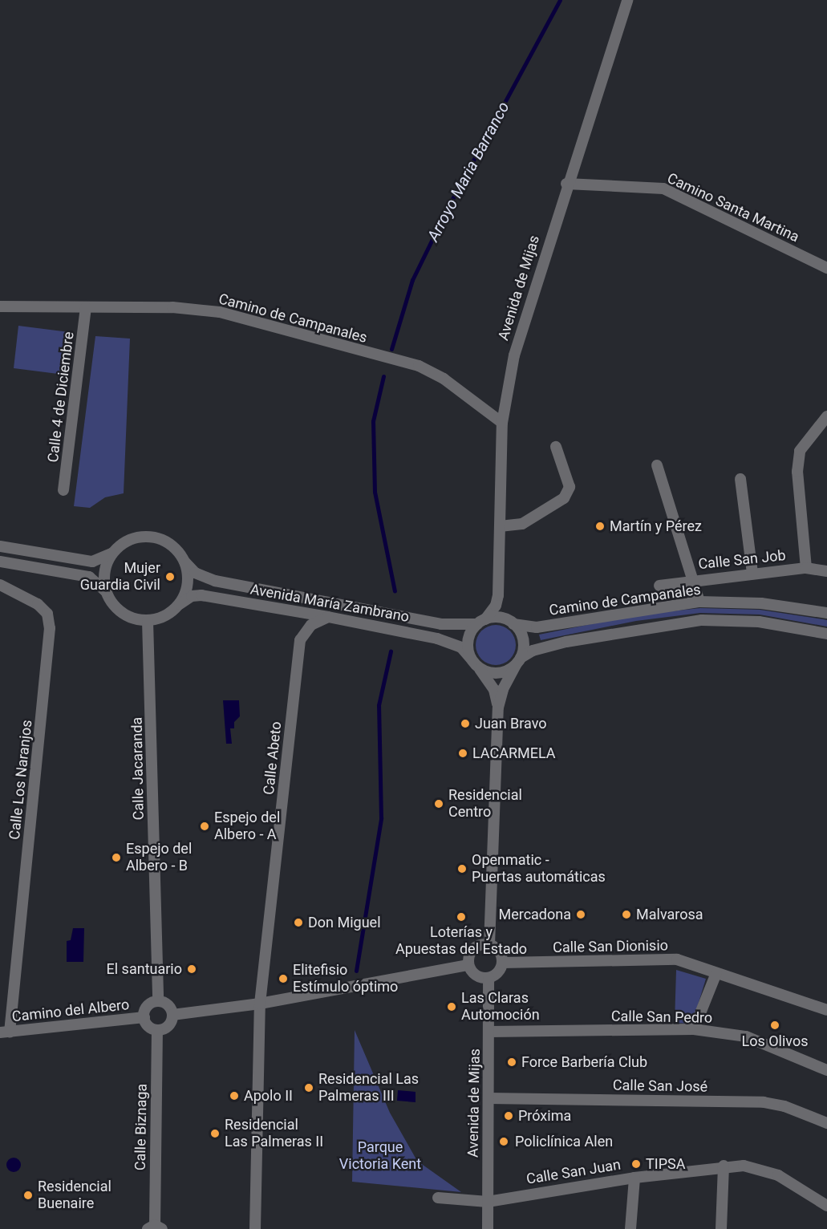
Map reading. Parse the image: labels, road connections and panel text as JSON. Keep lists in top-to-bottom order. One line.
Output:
{"streets":{"street":["Camino Santa Martina","Avenida de Mijas","Camino de Campanales","Calle 4 de Diciembre","Calle San Job","Avenida María Zambrano","Calle Abeto","Calle Jacaranda","Calle Los Naranjos","Calle San Dionisio","Camino del Albero","Calle San Pedro","Calle San José","Calle Biznaga","Calle San Juan"]},"crossings":[["Camino Santa Martina","Avenida de Mijas"],["Avenida de Mijas","Camino de Campanales"],["Avenida de Mijas","Avenida María Zambrano"],["Avenida de Mijas","Calle San Dionisio"],["Avenida de Mijas","Calle San Pedro"],["Avenida de Mijas","Calle San José"],["Avenida de Mijas","Calle San Juan"],["Camino de Campanales","Calle 4 de Diciembre"],["Camino de Campanales","Avenida María Zambrano"],["Avenida María Zambrano","Calle Abeto"],["Avenida María Zambrano","Calle Jacaranda"],["Calle Jacaranda","Camino del Albero"],["Calle Jacaranda","Calle Biznaga"],["Calle Los Naranjos","Camino del Albero"],["Camino del Albero","Calle Biznaga"]],"water":["Arroyo Maria Barranco"],"parks":["Parque Victoria Kent"],"places":["Martín y Pérez","Mujer Guardia Civil","Juan Bravo","LACARMELA","Residencial Centro","Espejo del Albero - A","Espejo del Albero - B","Openmatic - Puertas automáticas","Mercadona","Malvarosa","Loterías y Apuestas del Estado","Don Miguel","El santuario","Elitefisio Estímulo óptimo","Las Claras Automoción","Los Olivos","Force Barbería Club","Residencial Las Palmeras III","Apolo II","Próxima","Residencial Las Palmeras II","Policlínica Alen","TIPSA","Residencial Buenaire"]}
